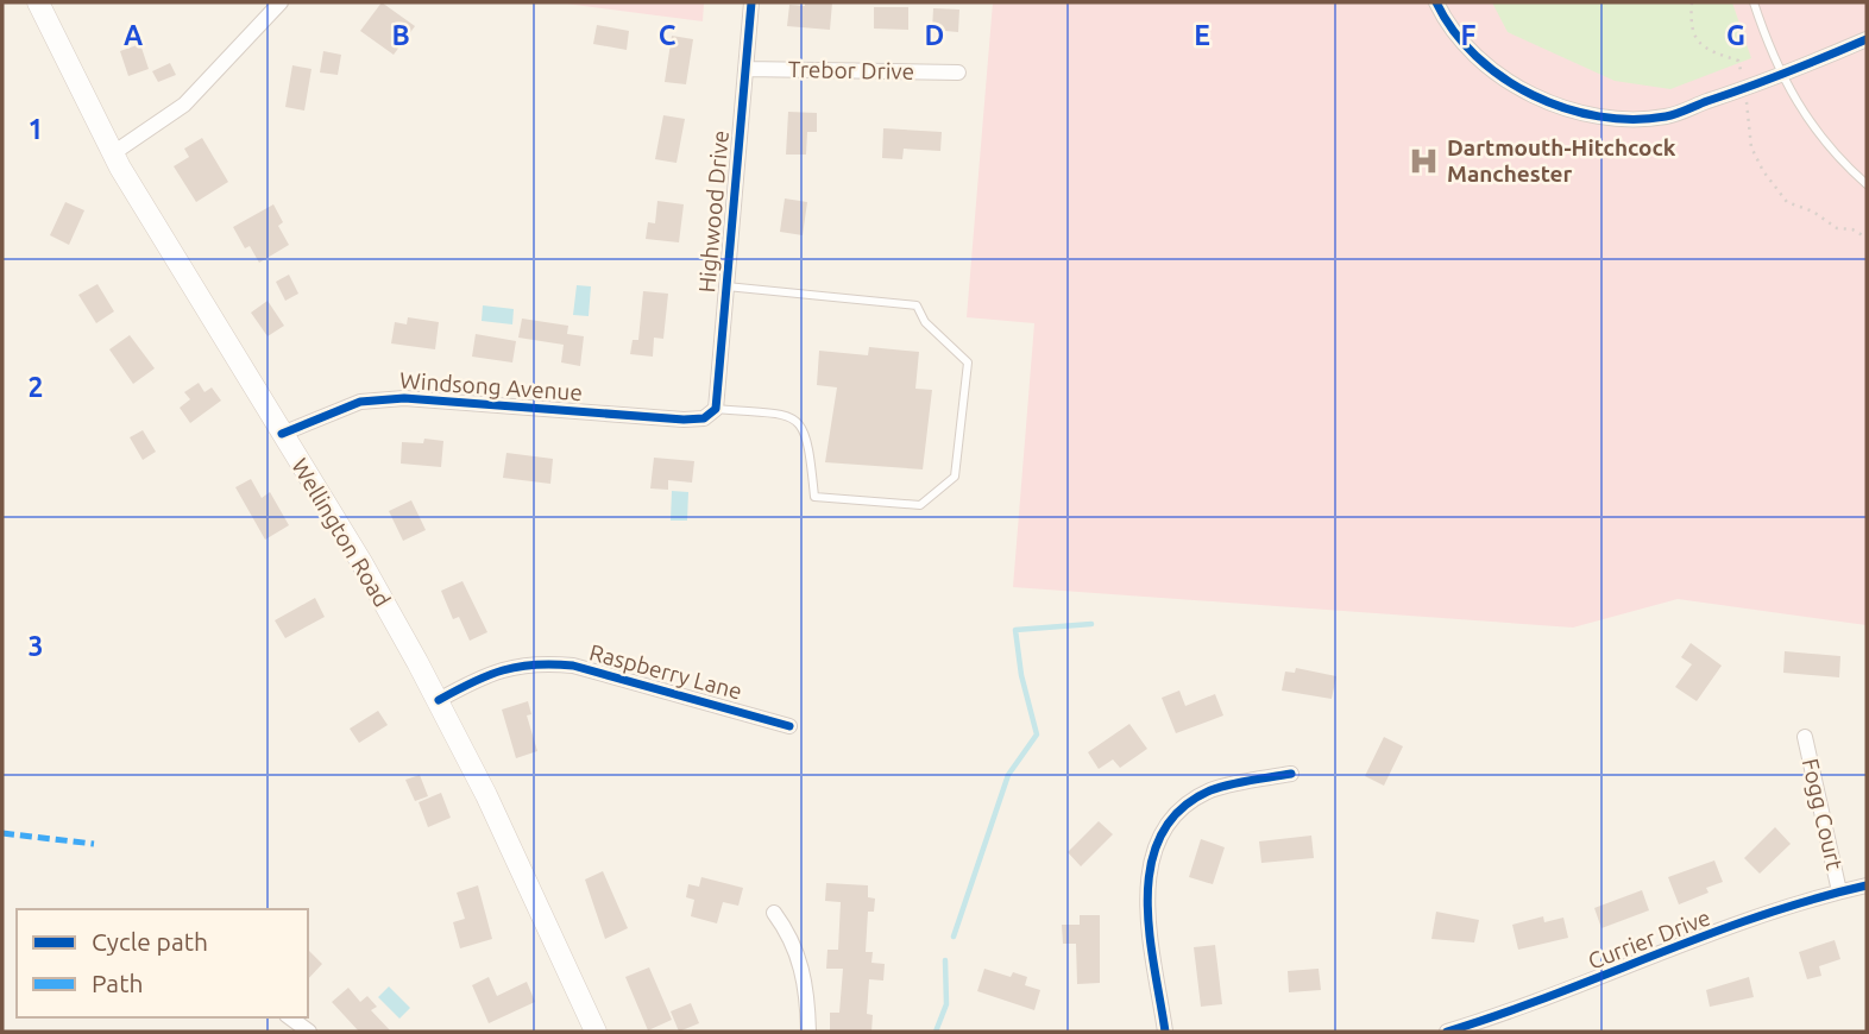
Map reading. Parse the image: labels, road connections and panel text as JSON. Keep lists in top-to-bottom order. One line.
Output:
{"streets":{"main road":["Wellington Road"],"street":["Trebor Drive","Highwood Drive","Windsong Avenue","Raspberry Lane","Fogg Court","Currier Drive"]},"crossings":[["Trebor Drive","Highwood Drive"],["Highwood Drive","Windsong Avenue"],["Windsong Avenue","Wellington Road"],["Wellington Road","Raspberry Lane"],["Fogg Court","Currier Drive"]],"places":{"hospital":["Dartmouth-Hitchcock Manchester"]},"legend":["Cycle path","Path"],"grid":{"columns":["A","B","C","D","E","F","G"],"rows":["1","2","3"]}}
